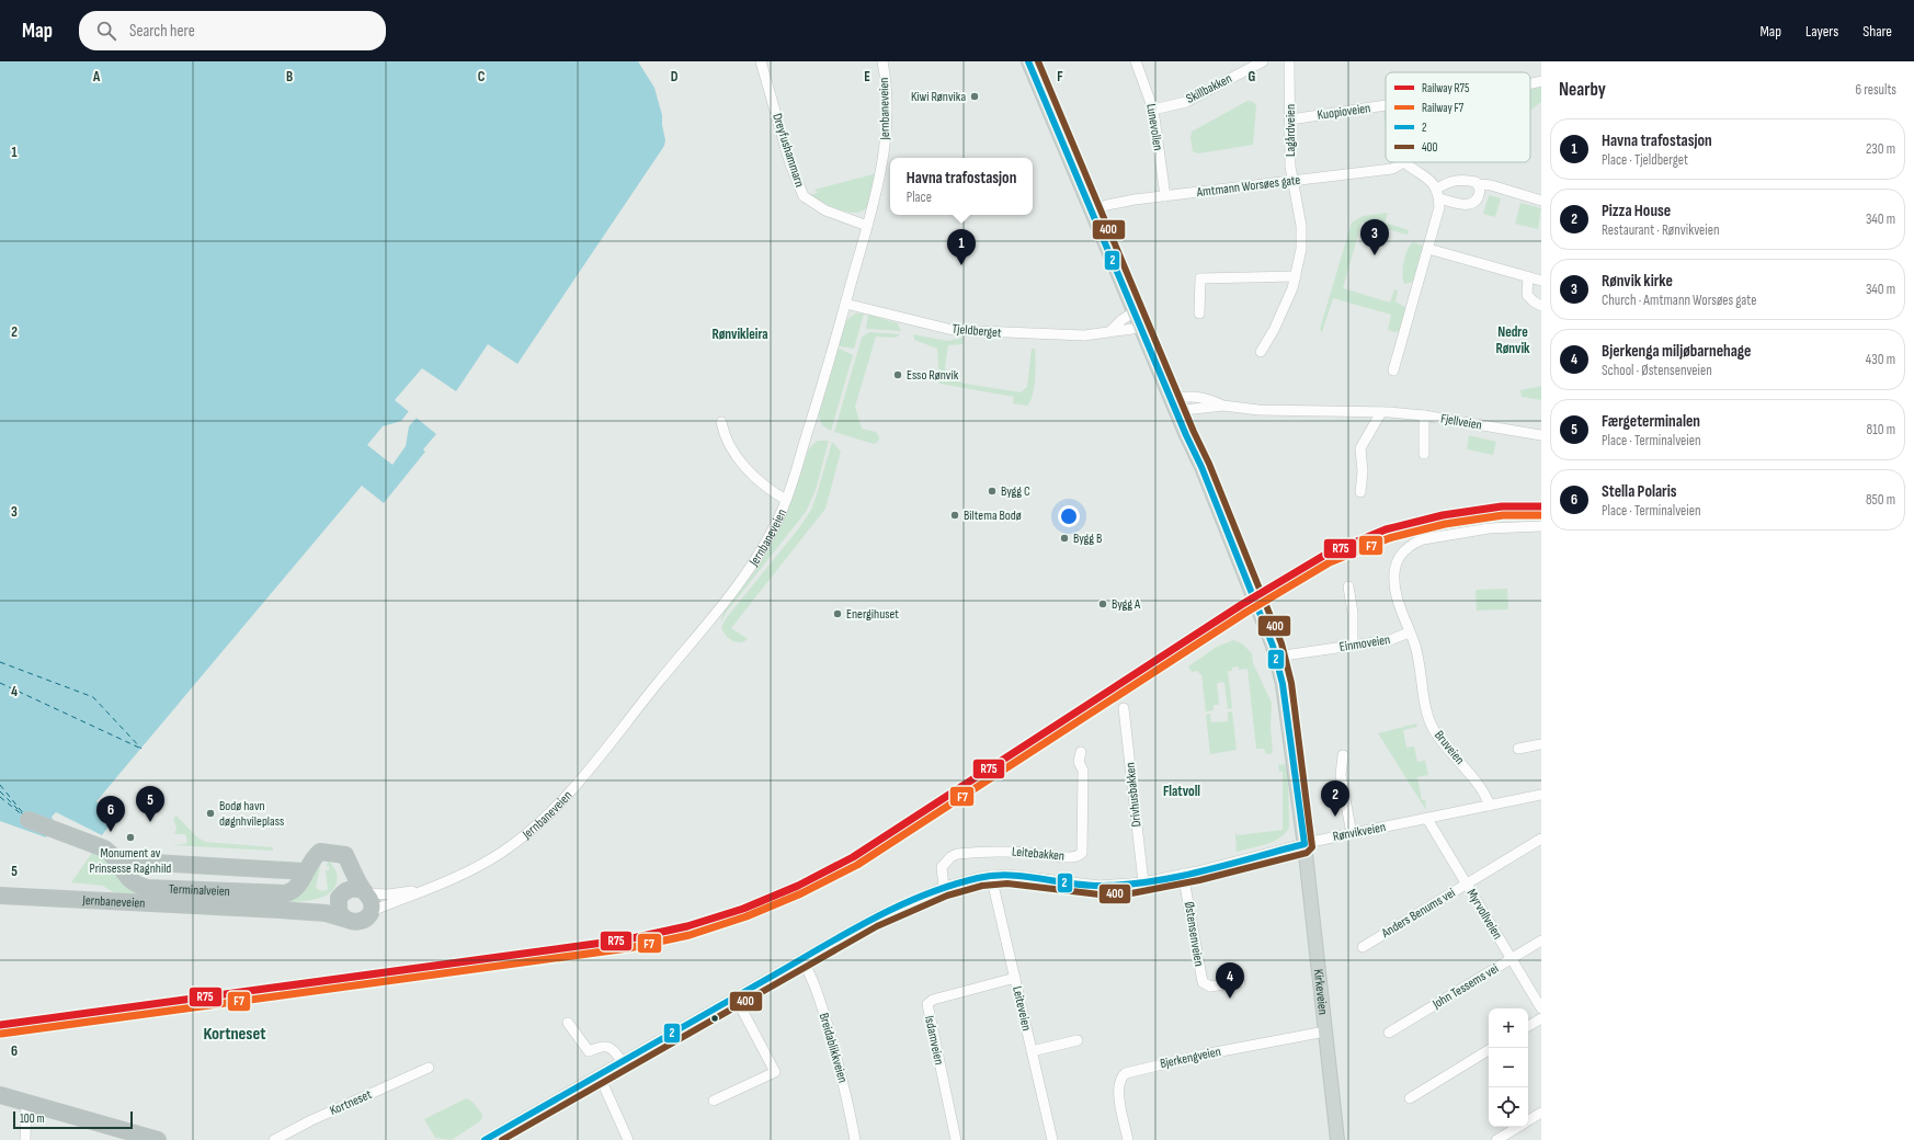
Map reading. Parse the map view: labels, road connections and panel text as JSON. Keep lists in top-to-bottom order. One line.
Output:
{"streets":{"highway":["Jernbaneveien","Terminalveien"],"main road":["Kirkeveien"],"street":["Skillbakken","Kuopioveien","Lunevollen","Lagårdveien","Dreyfushammarn","Amtmann Worsøes gate","Tjeldberget","Fjellveien","Einmoveien","Bruveien","Drivhusbakken","Rønvikveien","Leitebakken","Anders Benums vei","Myrvollveien","Østensenveien","John Tessems vei","Leiteveien","Isdamveien","Breidablikkveien","Bjerkengveien","Kortneset"]},"crossings":[["Skillbakken","Lunevollen"],["Jernbaneveien","Dreyfushammarn"],["Jernbaneveien","Tjeldberget"],["Kuopioveien","Lagårdveien"],["Lunevollen","Amtmann Worsøes gate"],["Lagårdveien","Amtmann Worsøes gate"],["Amtmann Worsøes gate","Kirkeveien"],["Tjeldberget","Kirkeveien"],["Fjellveien","Kirkeveien"],["Einmoveien","Bruveien"],["Einmoveien","Kirkeveien"],["Bruveien","Rønvikveien"],["Drivhusbakken","Rønvikveien"],["Rønvikveien","Leitebakken"],["Rønvikveien","Myrvollveien"],["Rønvikveien","Østensenveien"],["Rønvikveien","Kirkeveien"],["Rønvikveien","Leiteveien"],["Rønvikveien","Breidablikkveien"],["Anders Benums vei","Myrvollveien"],["Myrvollveien","John Tessems vei"],["Kirkeveien","Bjerkengveien"],["Leiteveien","Isdamveien"]],"districts":["Nedre Rønvik","Rønvikleira","Flatvoll","Kortneset"],"places":["Kiwi Rønvika","Esso Rønvik","Bygg C","Biltema Bodø","Bygg B","Bygg A","Energihuset","Bodø havn døgnhvileplass","Monument av Prinsesse Ragnhild"],"lines":["transit line 2","transit line 400","rail line R75","rail line F7"],"legend":["Railway R75","Railway F7","2","400"],"scale_bar":"100 m","page":{"header":"Map","search":"Search here","nav":["Map","Layers","Share"],"heading":["Nearby","6 results"],"list":[{"mark":"1","name":"Havna trafostasjon","note":"Place · Tjeldberget","value":"230 m"},{"mark":"2","name":"Pizza House","note":"Restaurant · Rønvikveien","value":"340 m"},{"mark":"3","name":"Rønvik kirke","note":"Church · Amtmann Worsøes gate","value":"340 m"},{"mark":"4","name":"Bjerkenga miljøbarnehage","note":"School · Østensenveien","value":"430 m"},{"mark":"5","name":"Færgeterminalen","note":"Place · Terminalveien","value":"810 m"},{"mark":"6","name":"Stella Polaris","note":"Place · Terminalveien","value":"850 m"}],"popup":["Havna trafostasjon","Place"],"pins":["3","1","2","5","6","4"],"map_buttons":["+","−"],"scale":"100 m"},"grid":{"columns":["A","B","C","D","E","F","G"],"rows":["1","2","3","4","5","6"]}}
